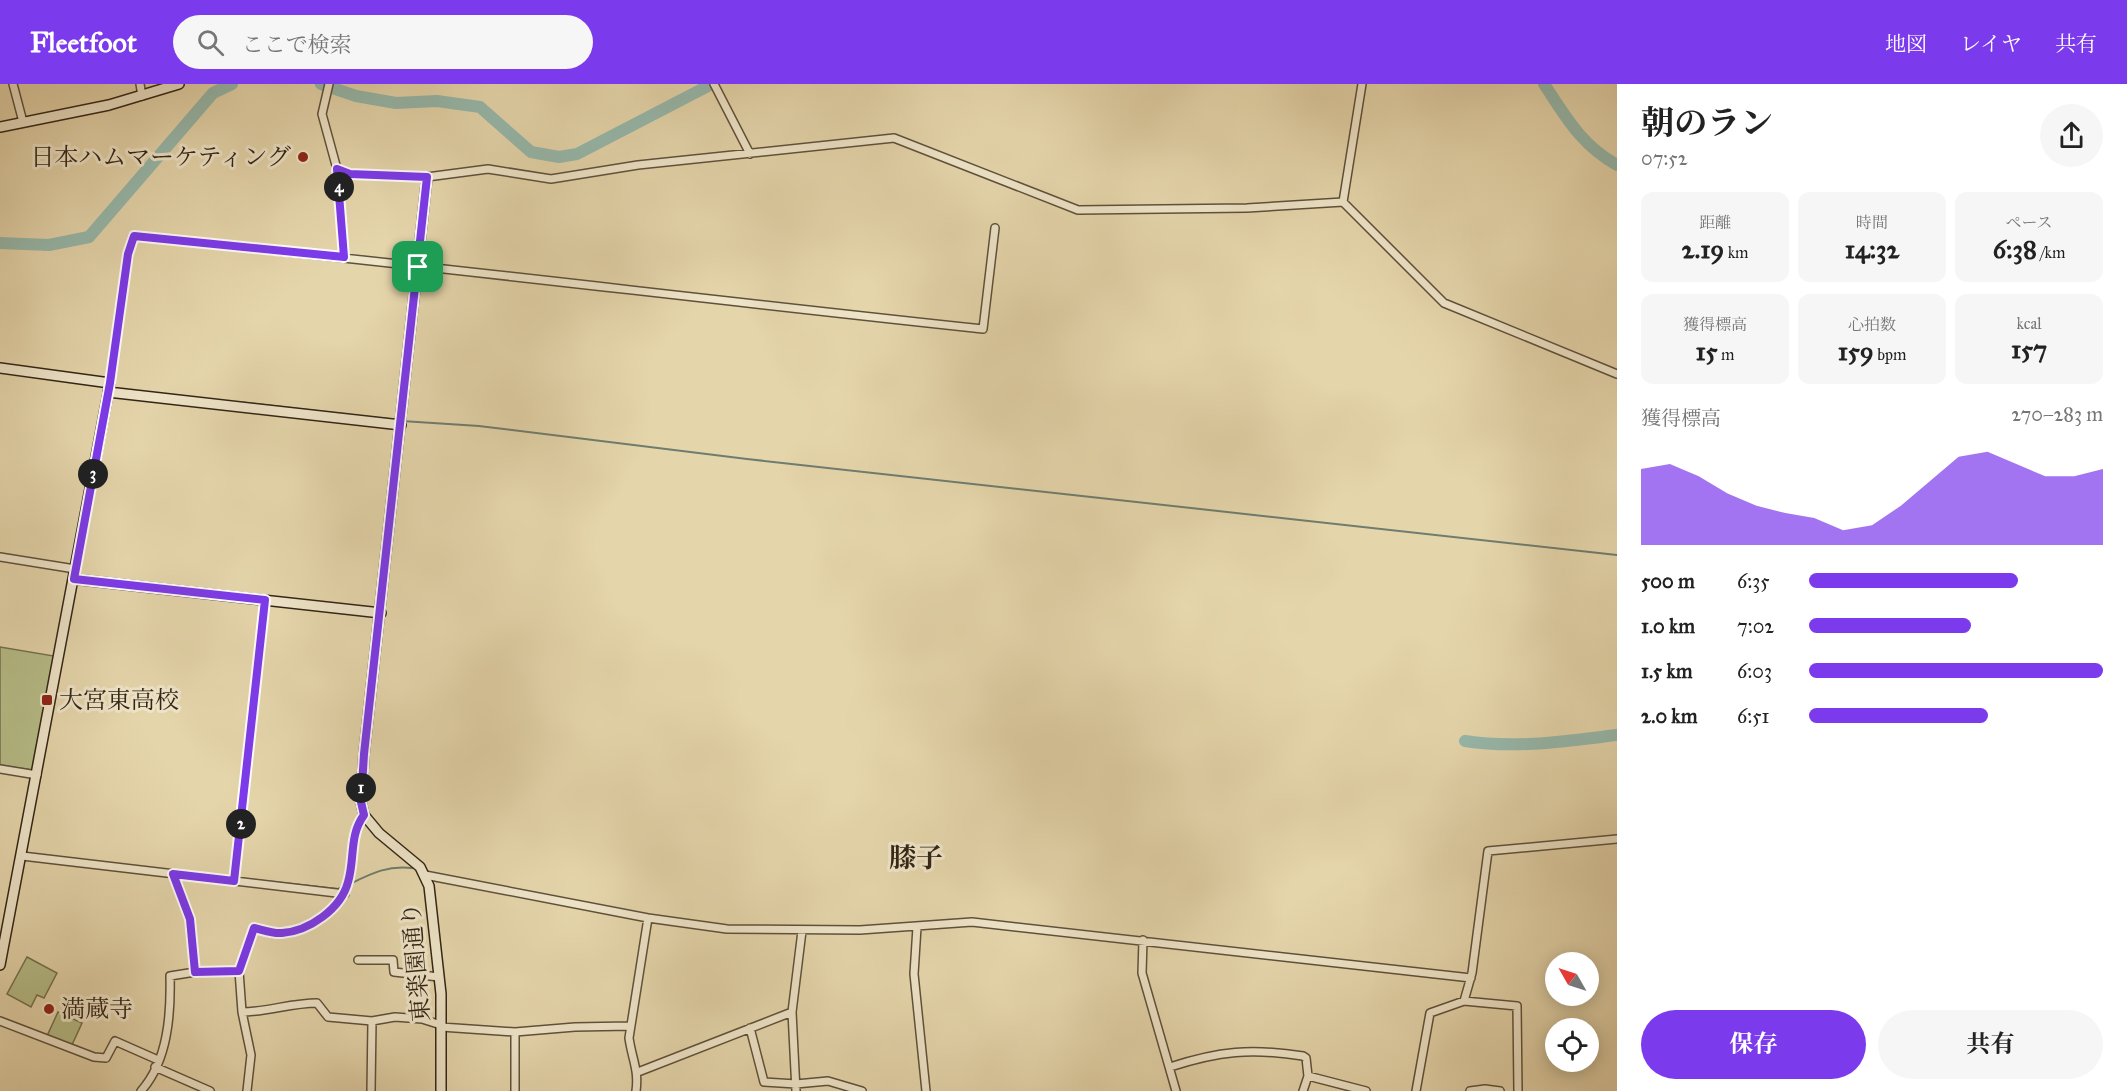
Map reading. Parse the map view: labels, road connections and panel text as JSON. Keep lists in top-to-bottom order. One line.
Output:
{"streets":{"street":["東楽園通り"]},"districts":["膝子"],"places":{"other":["日本ハムマーケティング","満蔵寺"],"transit":["大宮東高校"]},"north":"top left","page":{"header":"Fleetfoot","search":"ここで検索","nav":["地図","レイヤ","共有"],"heading":["朝のラン","07:52"],"pins":["4","3","1","2"],"stats":[["距離","2.19 km"],["時間","14:32"],["ペース","6:38 /km"],["獲得標高","15 m"],["心拍数","159 bpm"],["kcal","157"]],"chart":["獲得標高","270–283 m"],"list":[{"name":"500 m","note":"6:35"},{"name":"1.0 km","note":"7:02"},{"name":"1.5 km","note":"6:03"},{"name":"2.0 km","note":"6:51"}],"buttons":["保存","共有"]}}
